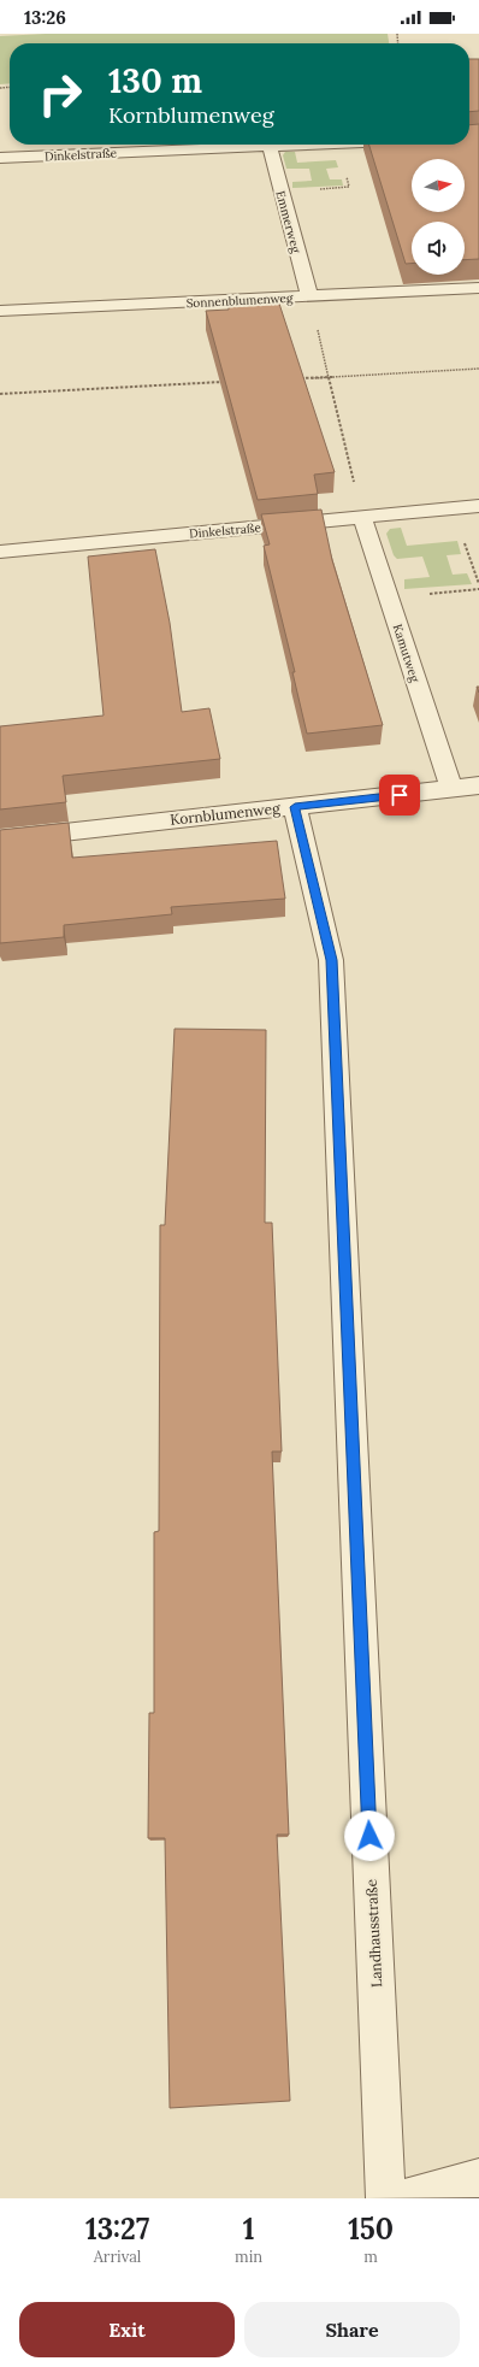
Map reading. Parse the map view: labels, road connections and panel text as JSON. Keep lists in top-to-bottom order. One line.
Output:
{"streets":{"street":["Dinkelstraße","Emmerweg","Sonnenblumenweg","Kamutweg","Kornblumenweg","Landhausstraße"]},"crossings":[["Dinkelstraße","Emmerweg"],["Dinkelstraße","Kamutweg"],["Emmerweg","Sonnenblumenweg"],["Kamutweg","Kornblumenweg"],["Kornblumenweg","Landhausstraße"]],"north":"right","page":{"status":"13:26","turn":["130 m","Kornblumenweg"],"eta":["13:27","Arrival","1","min","150","m"],"buttons":["Exit","Share"]}}
